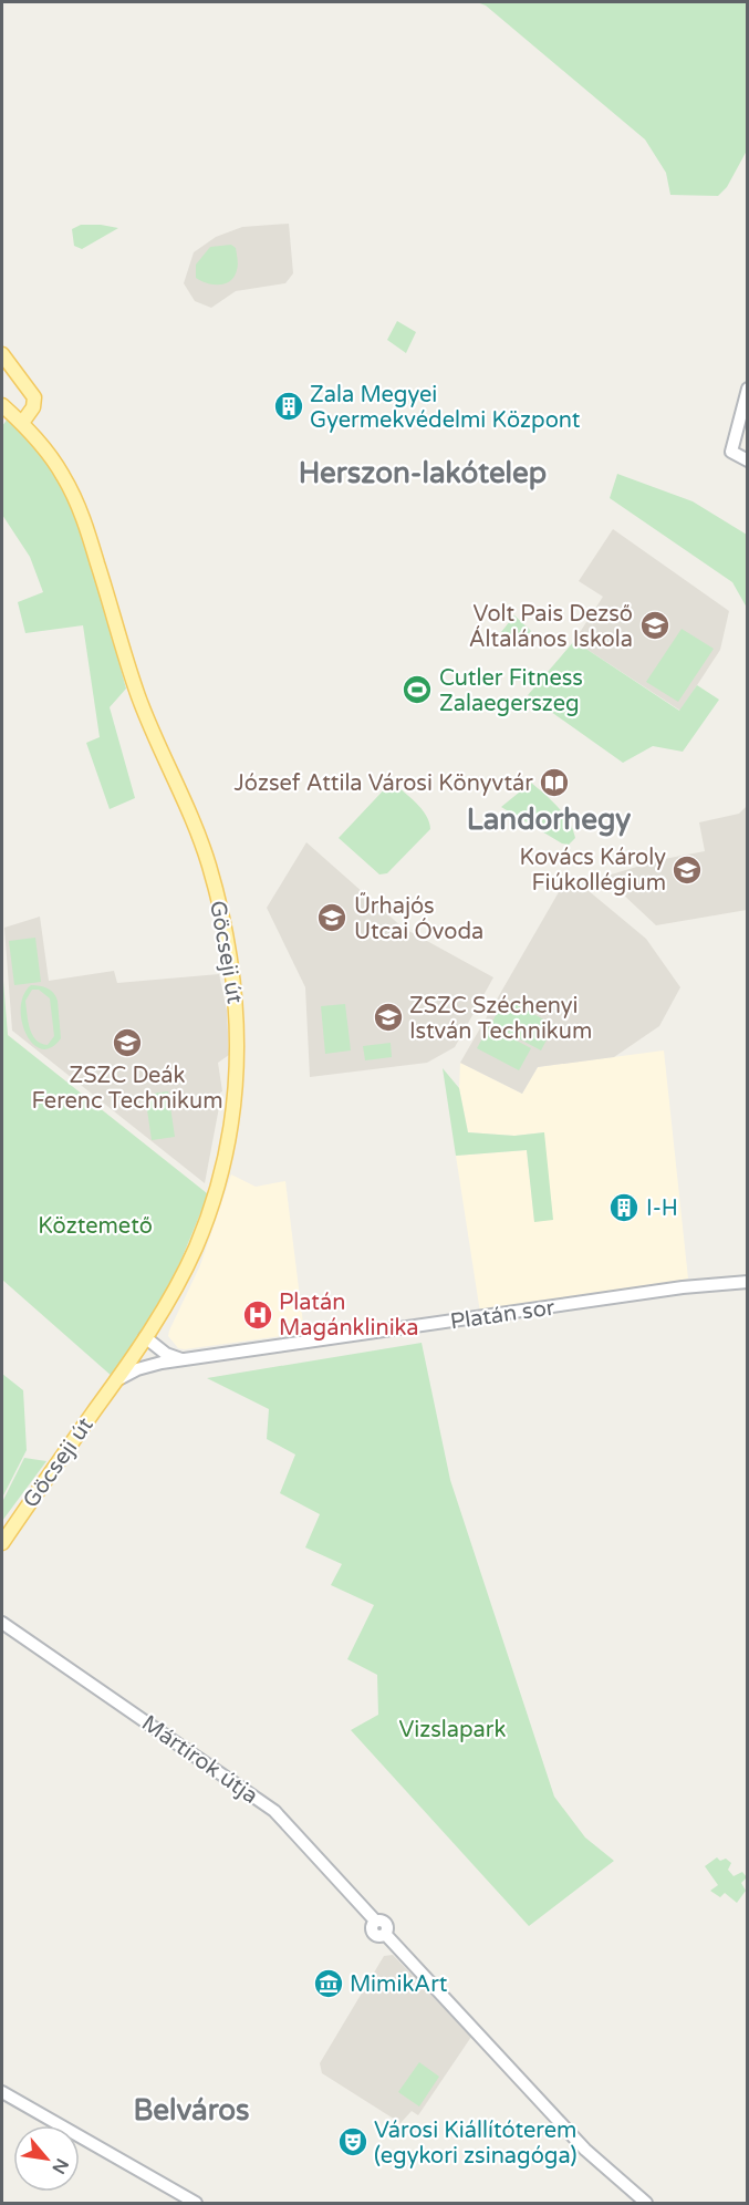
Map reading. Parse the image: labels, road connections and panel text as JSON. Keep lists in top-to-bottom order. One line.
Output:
{"streets":{"main road":["Göcseji út"],"street":["Platán sor","Mártírok útja"]},"crossings":[["Göcseji út","Platán sor"]],"districts":["Herszon-lakótelep","Landorhegy","Belváros"],"parks":["Köztemető","Vizslapark"],"places":{"building":["Zala Megyei Gyermekvédelmi Központ","I-H"],"school or university":["Volt Pais Dezső Általános Iskola","Kovács Károly Fiúkollégium","Űrhajós Utcai Óvoda","ZSZC Széchenyi István Technikum","ZSZC Deák Ferenc Technikum"],"sports":["Cutler Fitness Zalaegerszeg"],"library":["József Attila Városi Könyvtár"],"hospital":["Platán Magánklinika"],"museum":["MimikArt"],"theatre":["Városi Kiállítóterem (egykori zsinagóga)"]},"north":"bottom right"}
